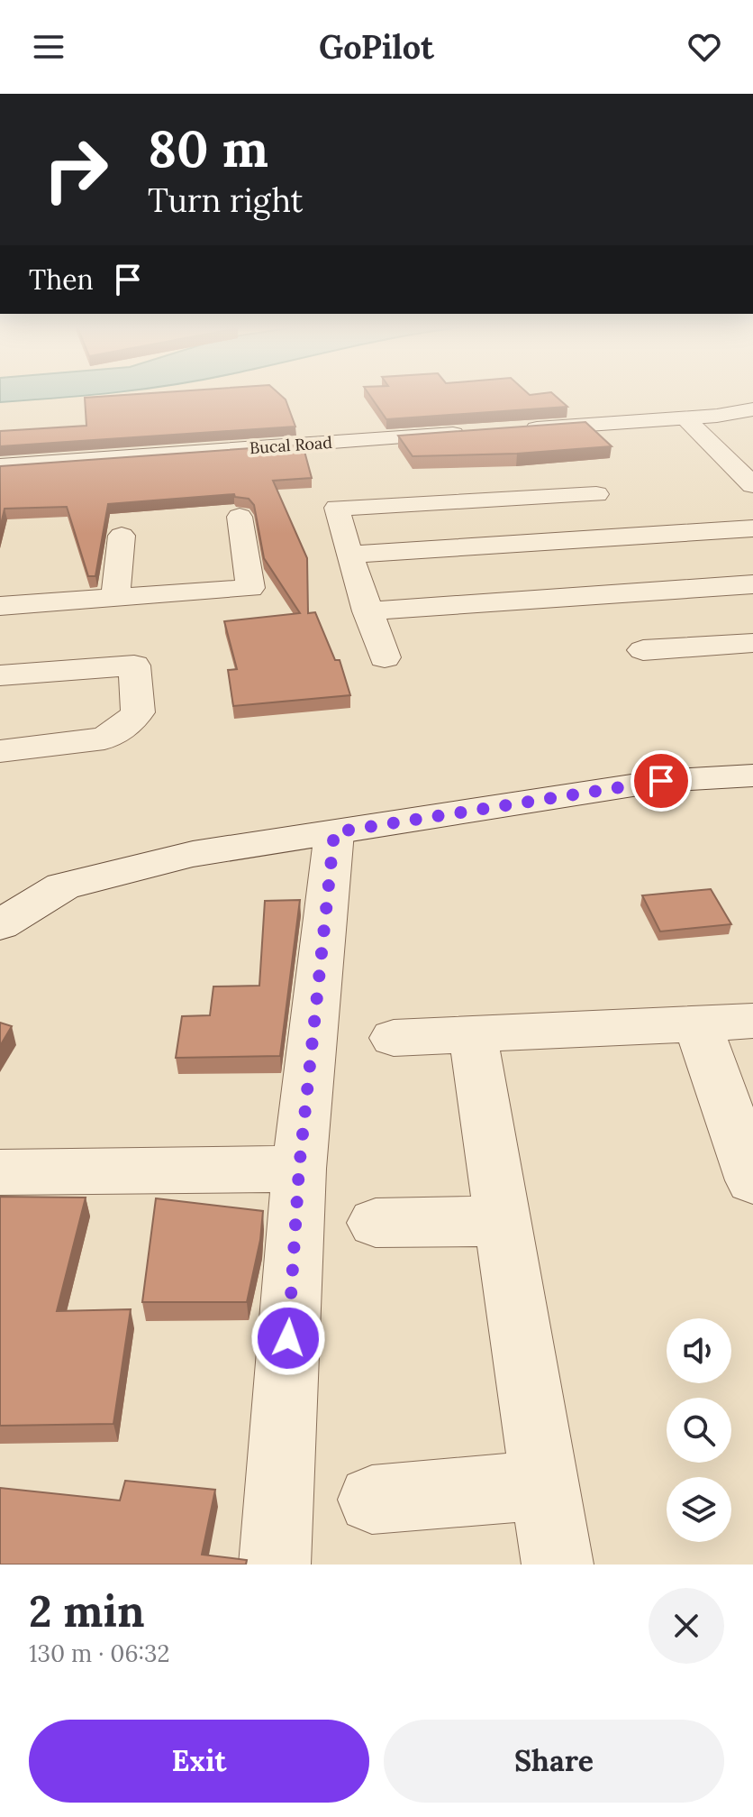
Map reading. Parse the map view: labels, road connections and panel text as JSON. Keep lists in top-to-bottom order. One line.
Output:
{"streets":{"street":["Bucal Road"]},"page":{"header":"GoPilot","turn":["80 m","Turn right"],"then":"Then","heading":["2 min","130 m · 06:32"],"buttons":["Exit","Share"]}}
